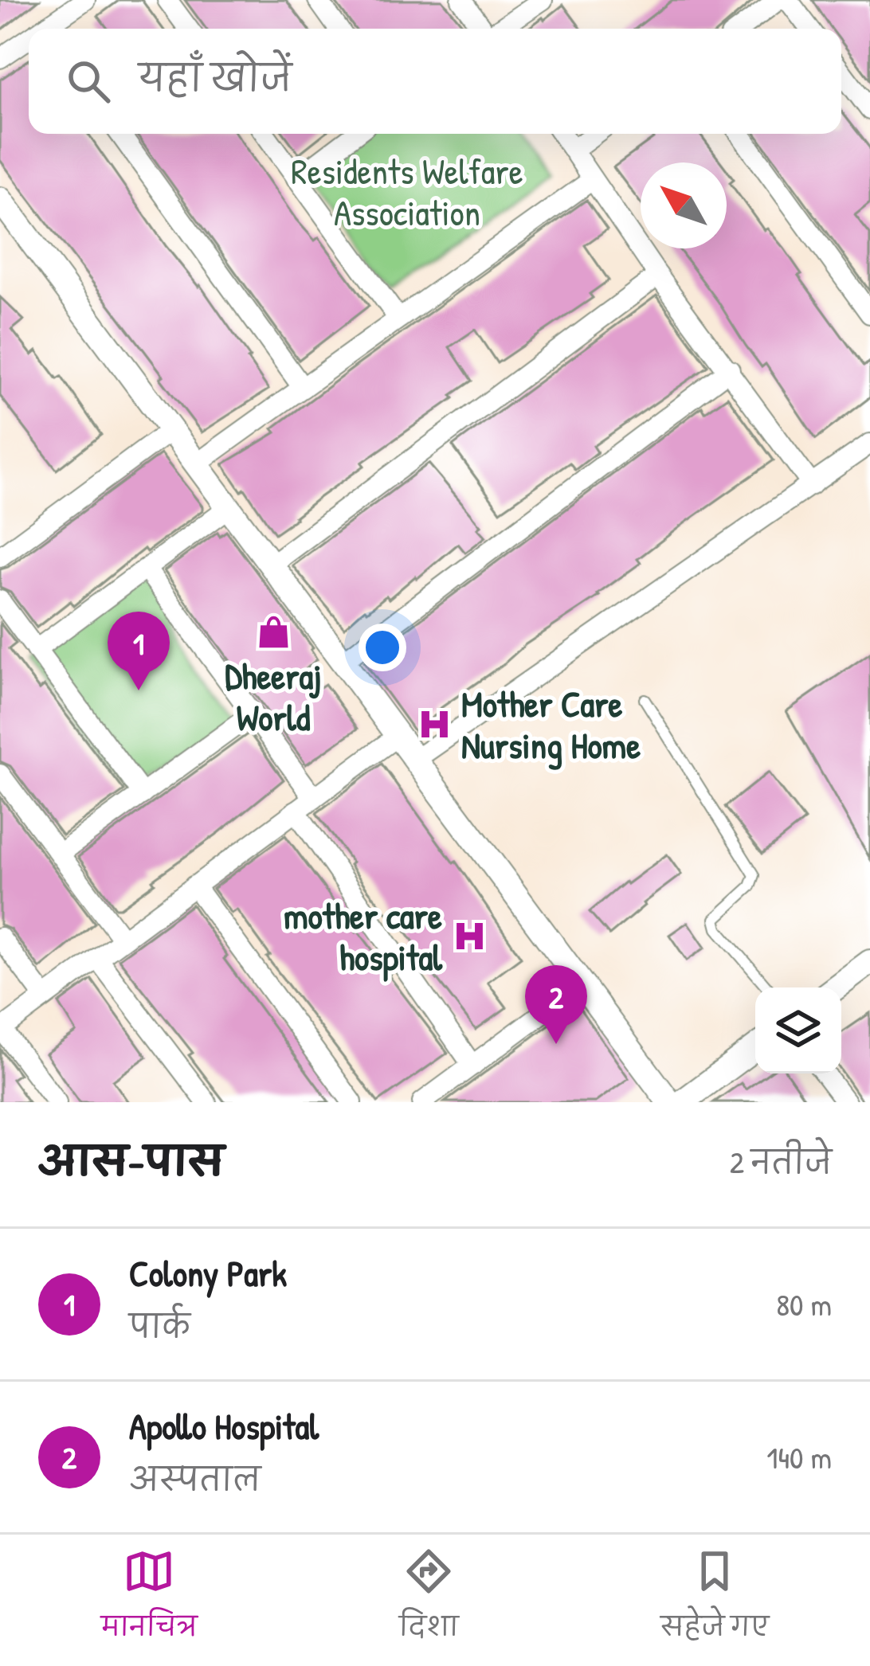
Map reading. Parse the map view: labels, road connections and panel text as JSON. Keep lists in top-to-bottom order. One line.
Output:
{"parks":["Residents Welfare Association"],"places":{"shop":["Dheeraj World"],"hospital":["Mother Care Nursing Home","mother care hospital"]},"north":"top left","page":{"search":"यहाँ खोजें","pins":["1","2"],"heading":["आस-पास","2 नतीजे"],"list":[{"mark":"1","name":"Colony Park","note":"पार्क","value":"80 m"},{"mark":"2","name":"Apollo Hospital","note":"अस्पताल","value":"140 m"}],"nav":["मानचित्र","दिशा","सहेजे गए"]}}
